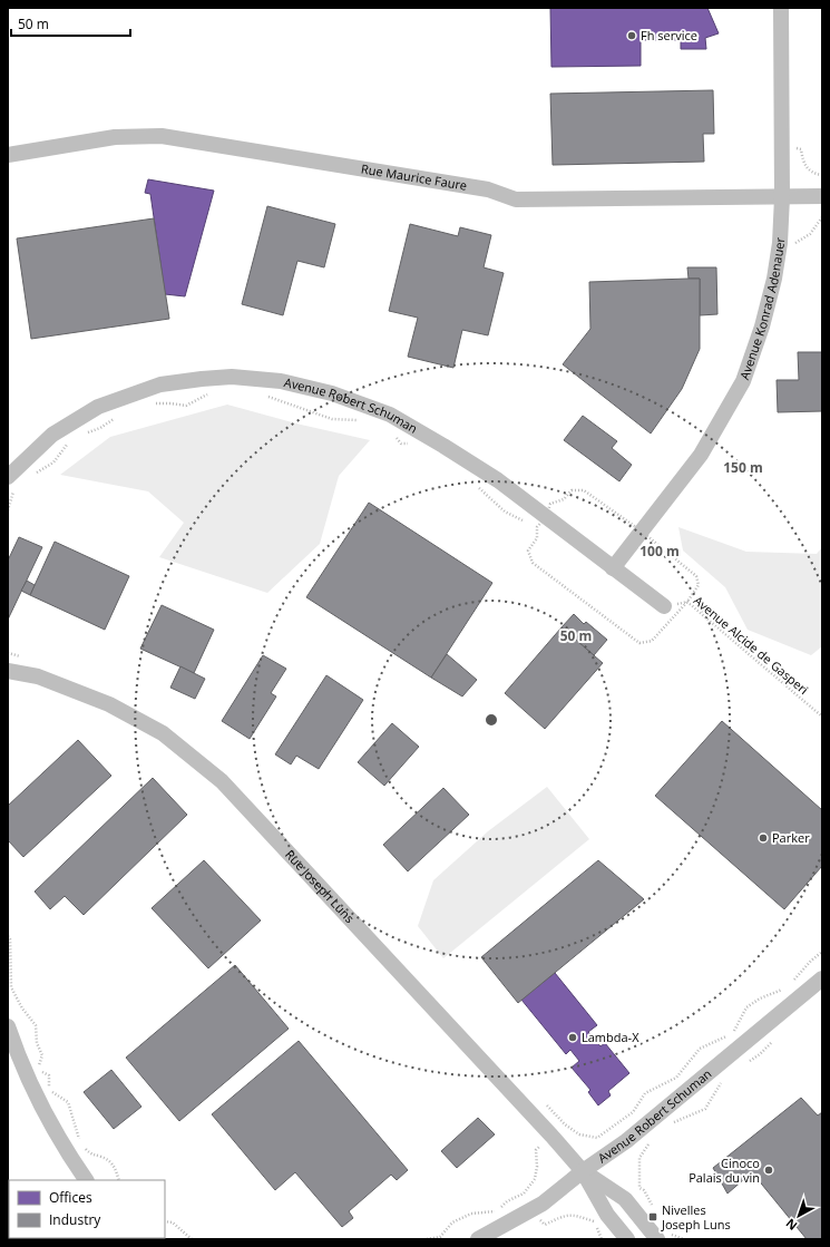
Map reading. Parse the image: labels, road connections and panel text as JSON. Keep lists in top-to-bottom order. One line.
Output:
{"streets":{"street":["Rue Maurice Faure","Avenue Konrad Adenauer","Avenue Robert Schuman","Rue Joseph Luns"],"path":["Avenue Alcide de Gasperi"]},"crossings":[["Rue Maurice Faure","Avenue Konrad Adenauer"],["Avenue Konrad Adenauer","Avenue Robert Schuman"],["Avenue Robert Schuman","Avenue Alcide de Gasperi"],["Avenue Robert Schuman","Rue Joseph Luns"]],"places":{"other":["Fh service","Parker","Lambda-X","Cinoco Palais du vin"],"transit":["Nivelles Joseph Luns"]},"legend":["Offices","Industry"],"scale_bar":"50 m","north":"bottom left","rings":["150 m","100 m","50 m"]}
